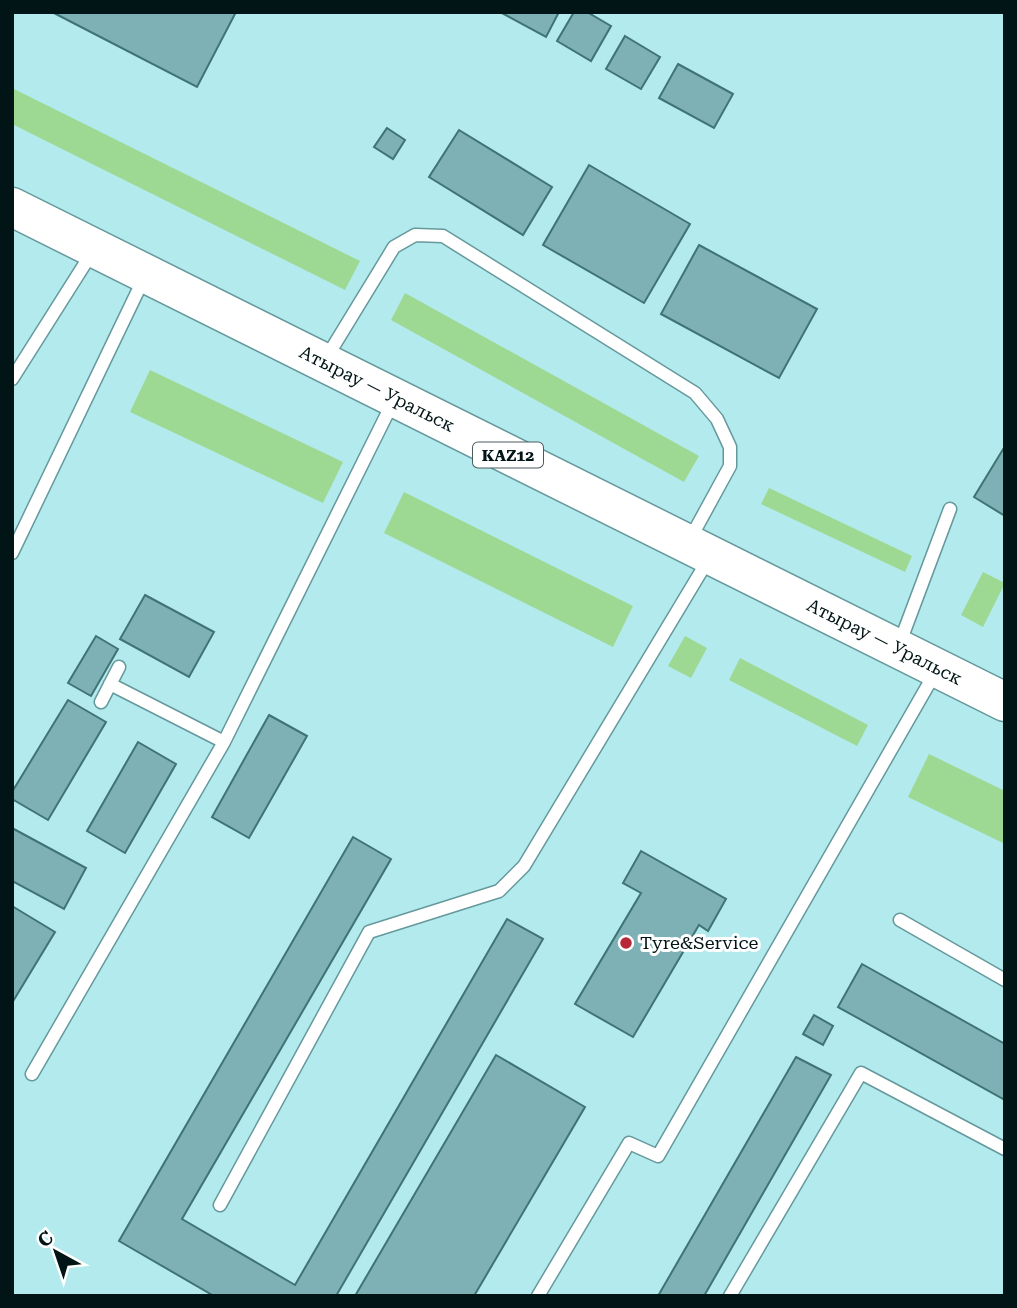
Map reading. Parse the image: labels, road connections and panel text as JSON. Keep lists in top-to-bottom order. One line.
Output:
{"streets":{"highway":["Атырау — Уральск","KAZ12"]},"places":["Tyre&Service"],"north":"top left"}
